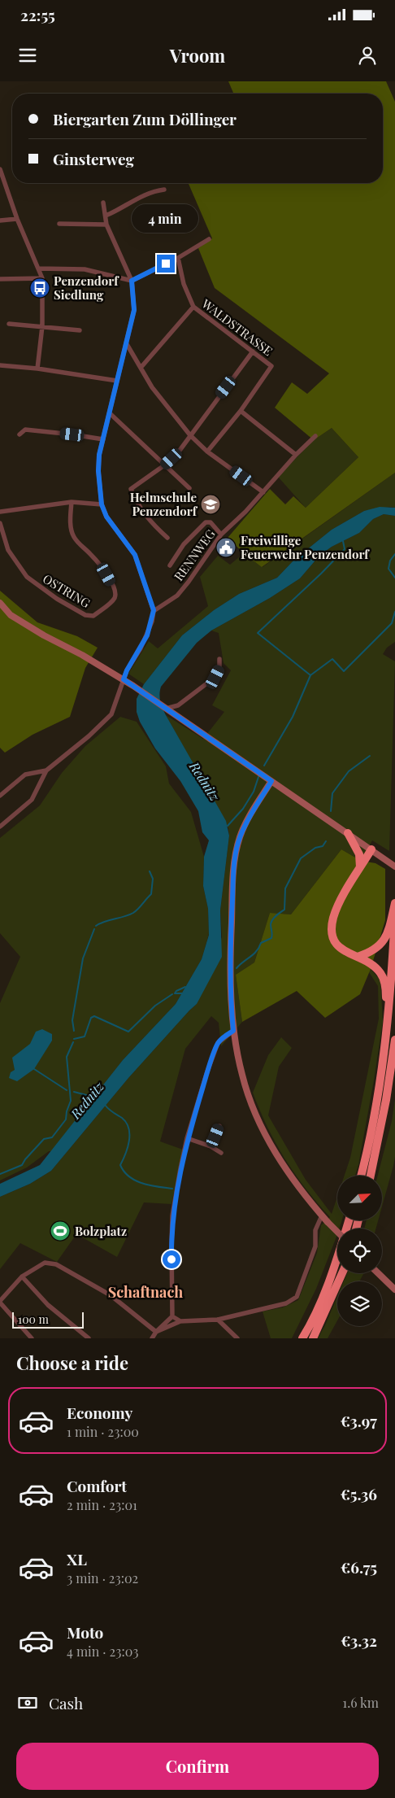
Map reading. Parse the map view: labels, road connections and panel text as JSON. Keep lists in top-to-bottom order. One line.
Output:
{"streets":{"street":["WALDSTRASSE","RENNWEG","OSTRING"]},"districts":["Schaftnach"],"water":["Rednitz"],"places":{"bus stop":["Penzendorf Siedlung"],"school or university":["Helmschule Penzendorf"],"public building":["Freiwillige Feuerwehr Penzendorf"],"sports":["Bolzplatz"]},"scale_bar":"100 m","north":"top right","page":{"status":"22:55","header":"Vroom","banner":["Biergarten Zum Döllinger","Ginsterweg"],"bubble":"4 min","scale":"100 m","heading":"Choose a ride","list":[{"name":"Economy","note":"1 min · 23:00","value":"€3.97"},{"name":"Comfort","note":"2 min · 23:01","value":"€5.36"},{"name":"XL","note":"3 min · 23:02","value":"€6.75"},{"name":"Moto","note":"4 min · 23:03","value":"€3.32"}],"pay":["Cash","1.6 km"],"buttons":"Confirm"}}
